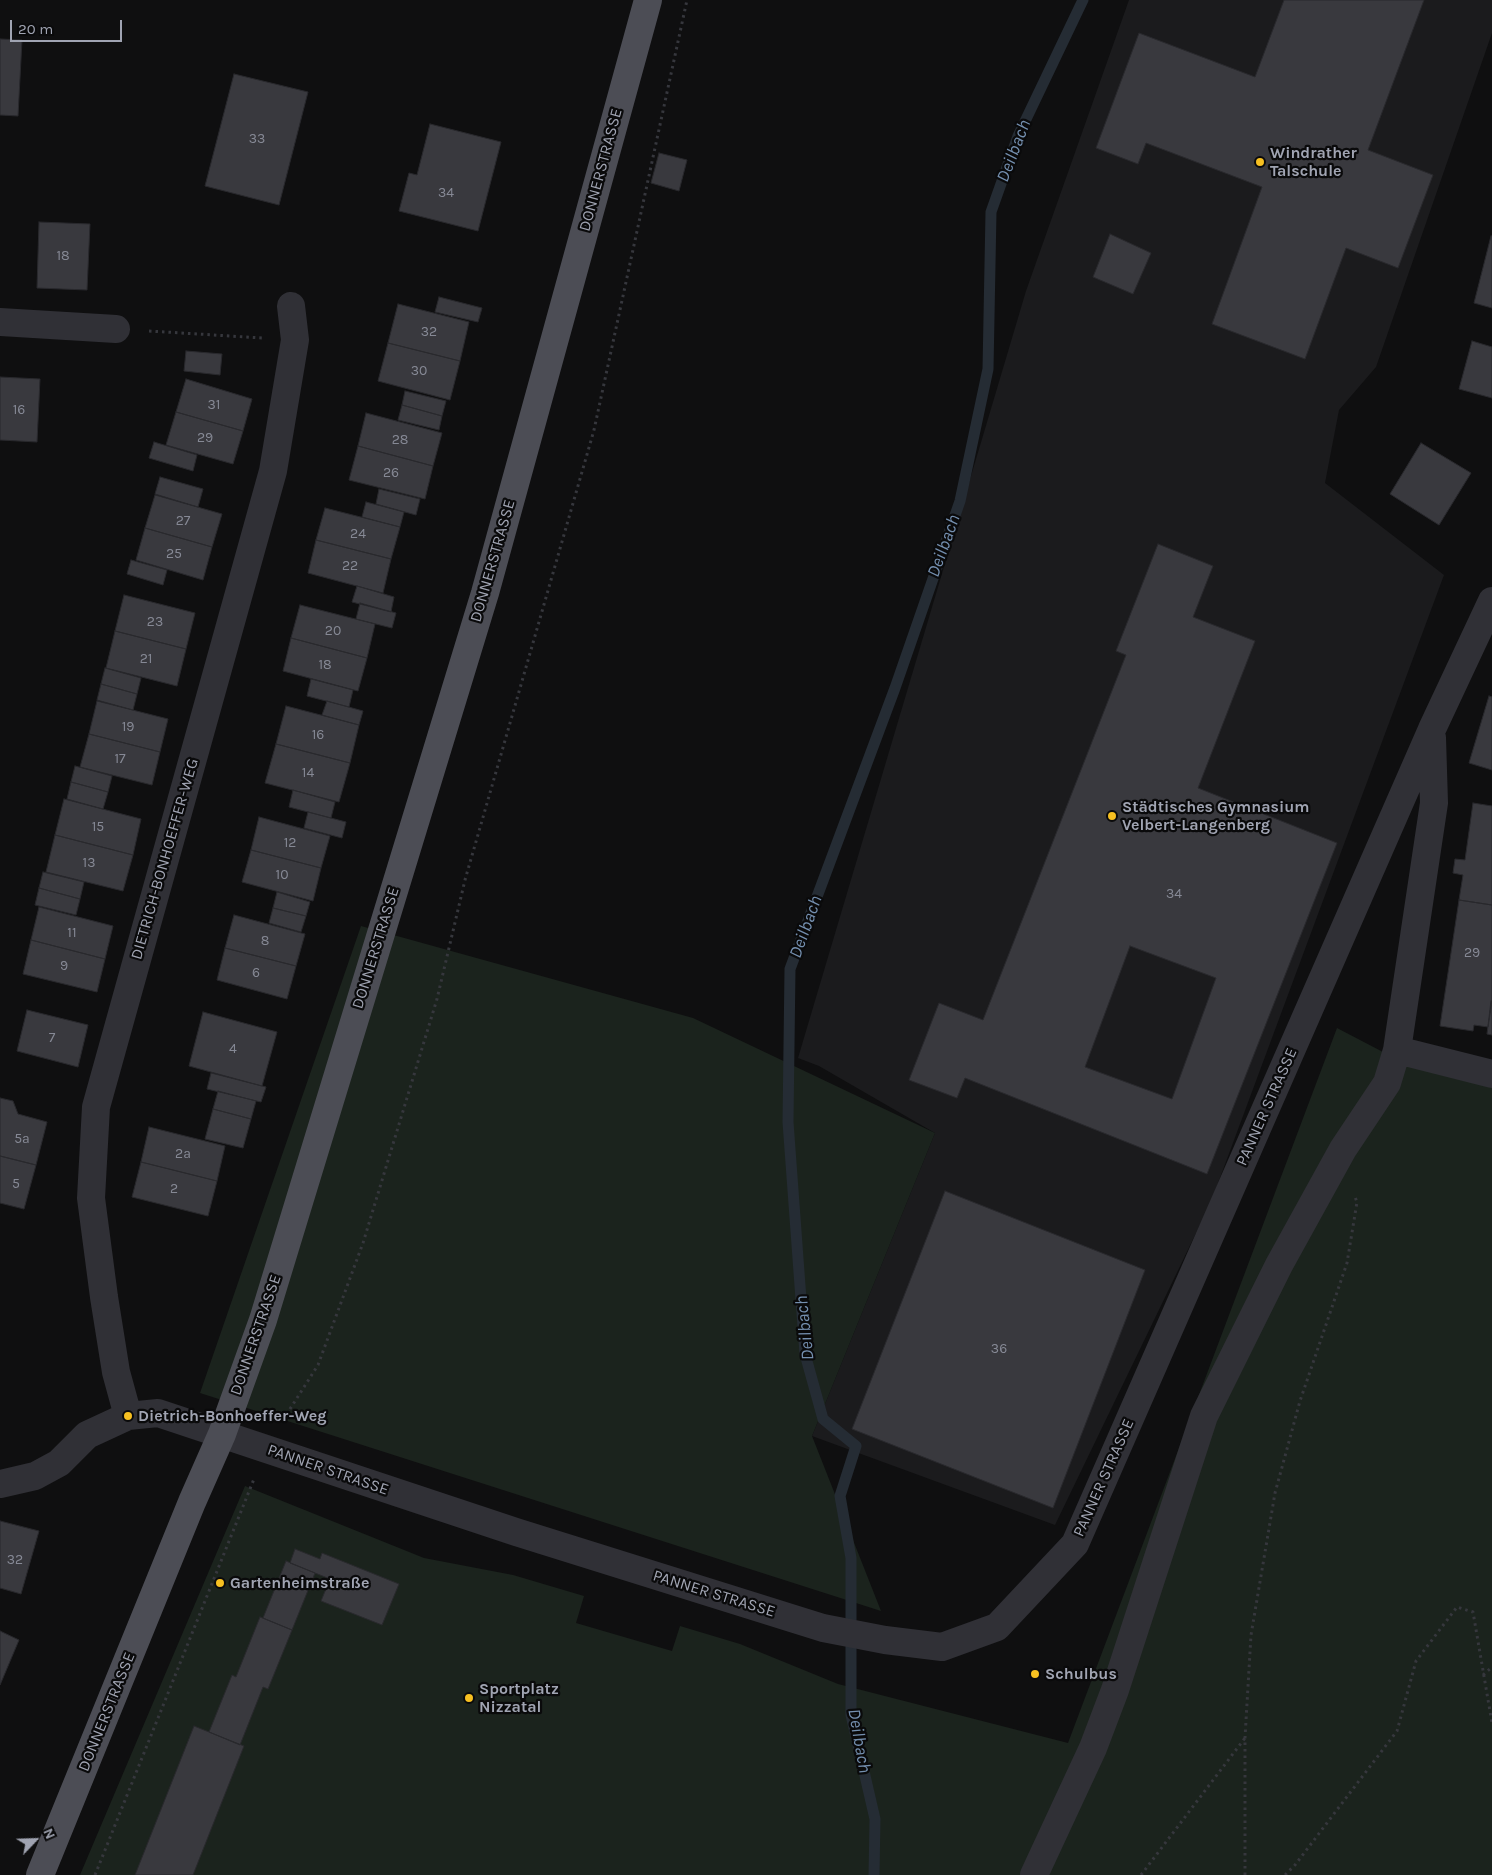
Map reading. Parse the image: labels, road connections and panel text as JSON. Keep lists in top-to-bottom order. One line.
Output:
{"streets":{"main road":["DONNERSTRASSE"],"street":["DIETRICH-BONHOEFFER-WEG","PANNER STRASSE"]},"crossings":[["DONNERSTRASSE","PANNER STRASSE"]],"water":["Deilbach"],"places":["Windrather Talschule","Städtisches Gymnasium Velbert-Langenberg","Dietrich-Bonhoeffer-Weg","Gartenheimstraße","Schulbus","Sportplatz Nizzatal"],"house_numbers":["33","34","18","32","30","31","16","29","28","26","27","24","25","22","23","20","21","18","19","16","17","14","15","12","13","10","34","11","8","29","9","6","7","4","5a","2a","5","2","36","32"],"scale_bar":"20 m","north":"top right"}
